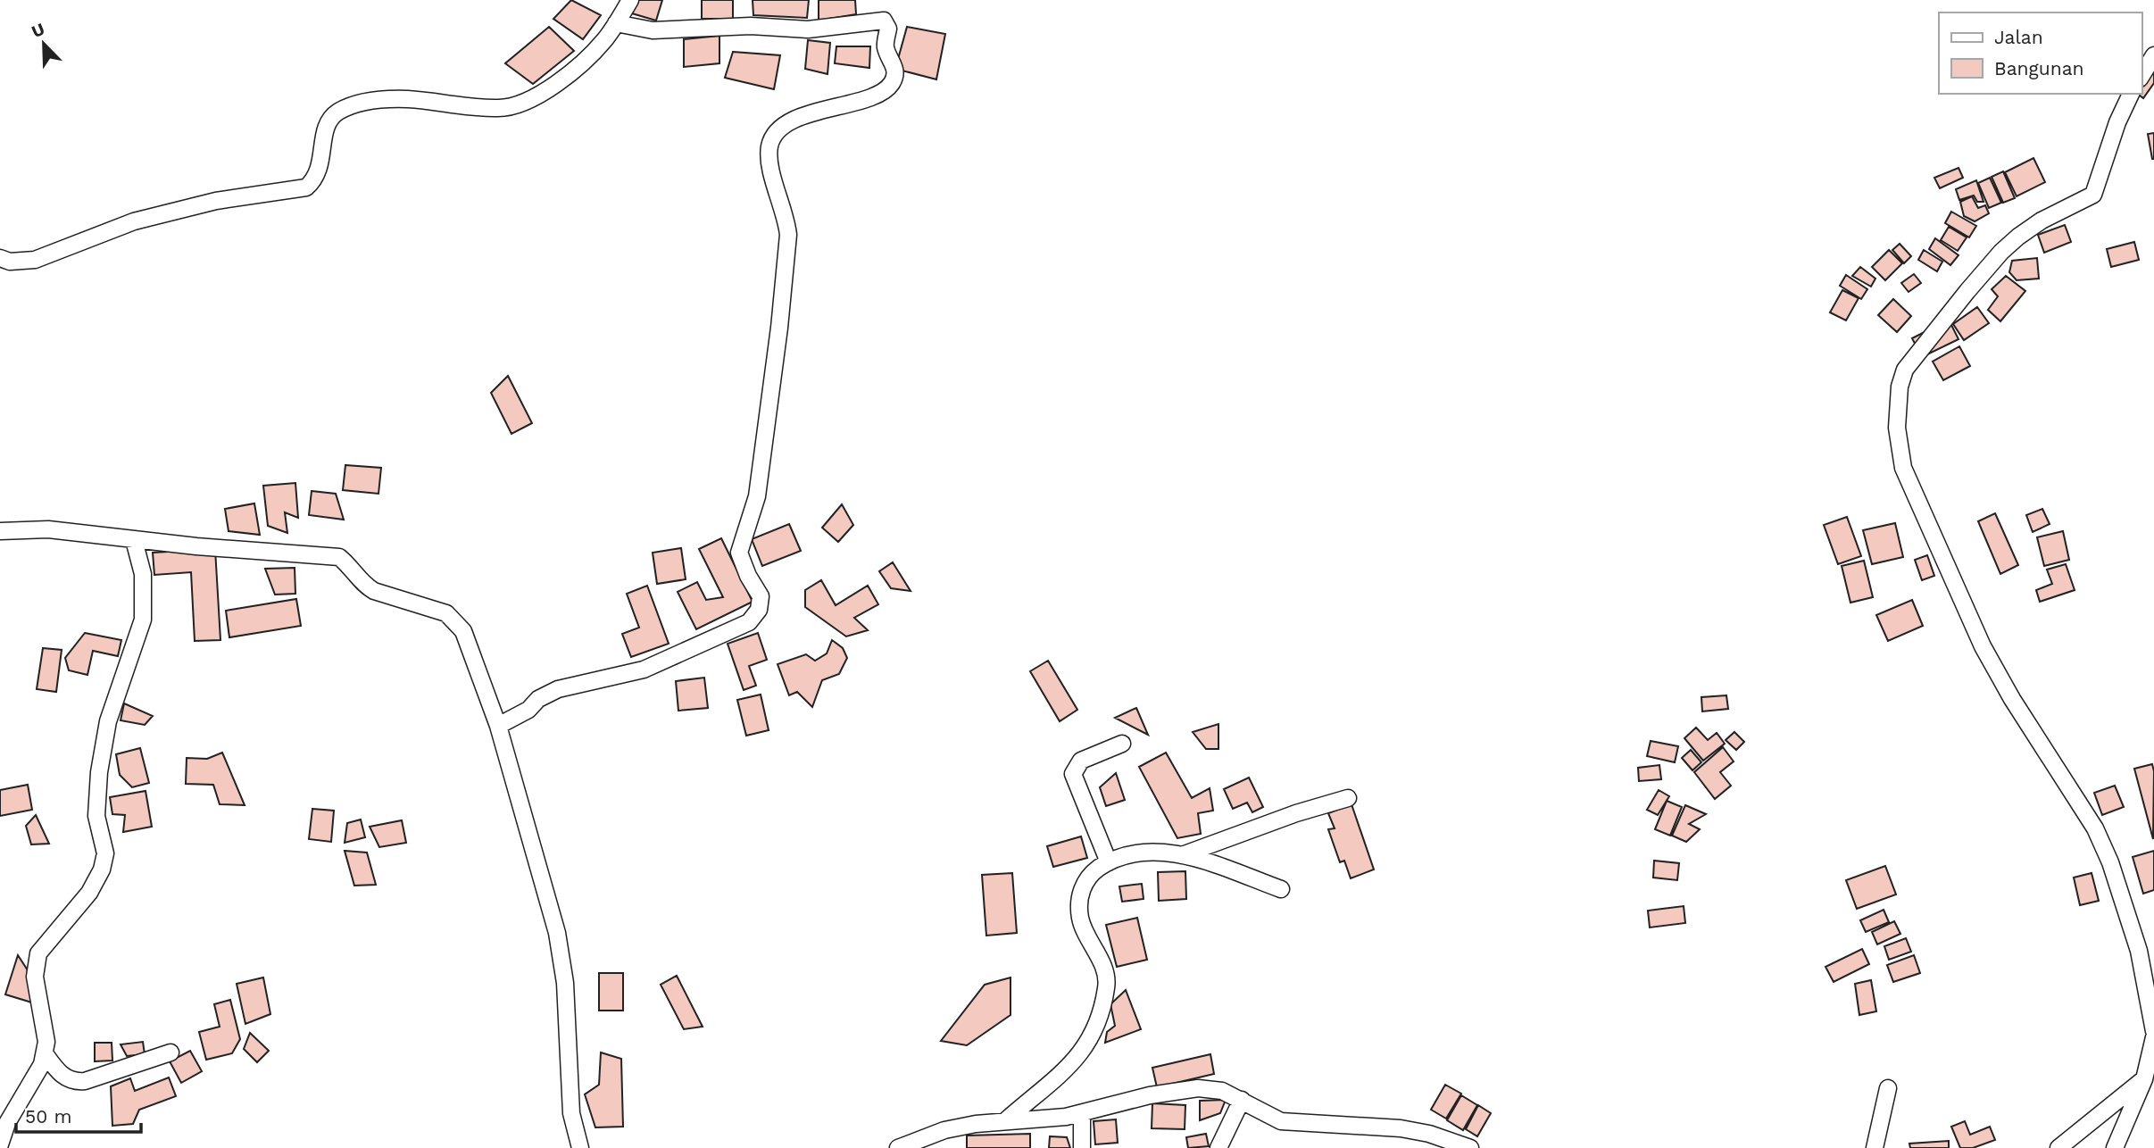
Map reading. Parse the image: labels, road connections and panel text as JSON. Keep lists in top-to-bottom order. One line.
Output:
{"legend":["Jalan","Bangunan"],"scale_bar":"50 m","north":"top left"}
